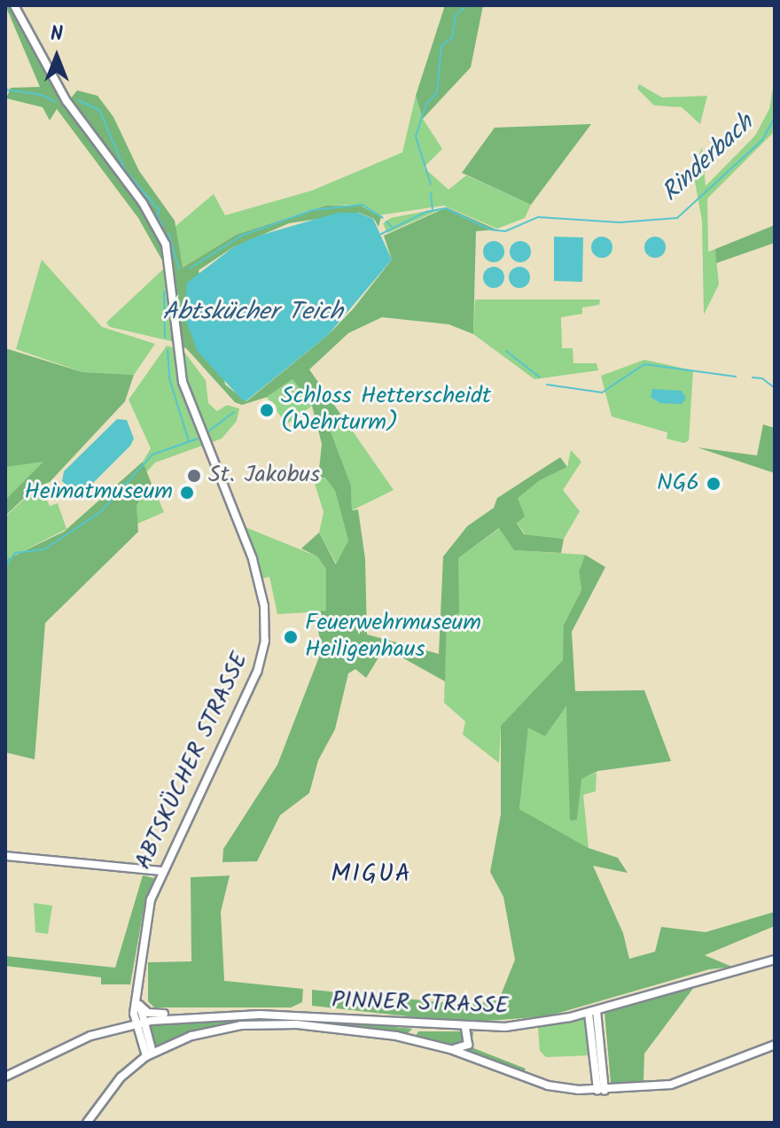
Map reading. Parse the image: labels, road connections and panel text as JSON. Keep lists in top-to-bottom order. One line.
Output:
{"streets":{"street":["ABTSKÜCHER STRASSE","PINNER STRASSE"]},"crossings":[["ABTSKÜCHER STRASSE","PINNER STRASSE"]],"districts":["MIGUA"],"water":["Rinderbach","Abtskücher Teich"],"places":["Schloss Hetterscheidt (Wehrturm)","St. Jakobus","NG6","Heimatmuseum","Feuerwehrmuseum Heiligenhaus"],"north":"top"}
